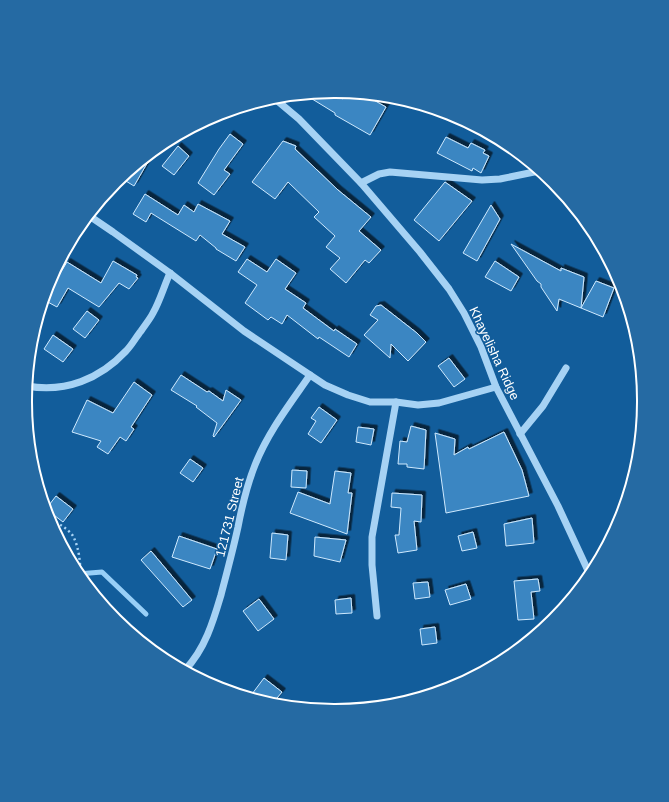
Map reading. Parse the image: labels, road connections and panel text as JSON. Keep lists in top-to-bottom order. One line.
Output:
{"streets":{"street":["Khayelisha Ridge","121731 Street"]}}
